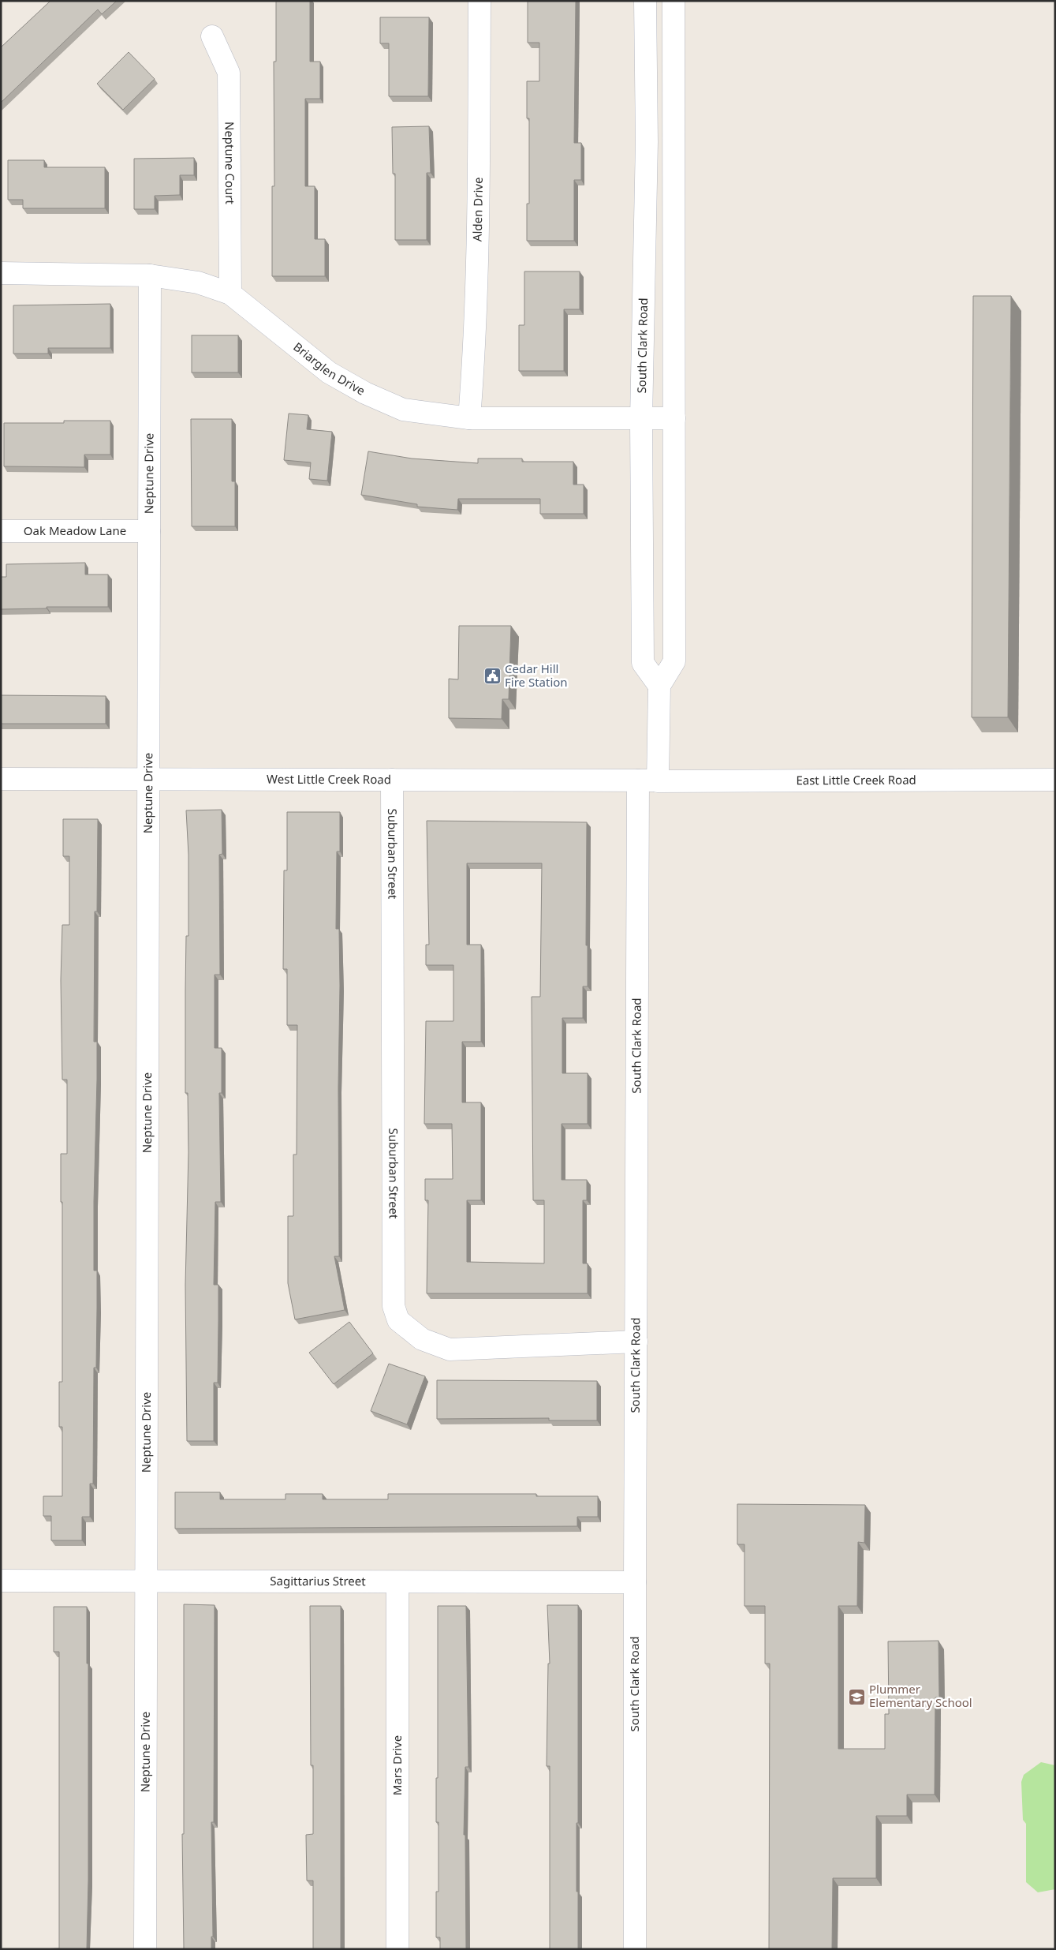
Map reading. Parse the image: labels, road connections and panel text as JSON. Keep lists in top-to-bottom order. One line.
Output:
{"streets":{"street":["Neptune Court","Alden Drive","South Clark Road","Briarglen Drive","Neptune Drive","Oak Meadow Lane","West Little Creek Road","East Little Creek Road","Suburban Street","Sagittarius Street","Mars Drive"]},"crossings":[["Neptune Court","Briarglen Drive"],["Alden Drive","Briarglen Drive"],["South Clark Road","Briarglen Drive"],["South Clark Road","West Little Creek Road"],["South Clark Road","East Little Creek Road"],["South Clark Road","Suburban Street"],["South Clark Road","Sagittarius Street"],["Briarglen Drive","Neptune Drive"],["Neptune Drive","Oak Meadow Lane"],["Neptune Drive","West Little Creek Road"],["Neptune Drive","Sagittarius Street"],["West Little Creek Road","East Little Creek Road"],["West Little Creek Road","Suburban Street"],["Sagittarius Street","Mars Drive"]],"places":{"public building":["Cedar Hill Fire Station"],"school or university":["Plummer Elementary School"]}}
